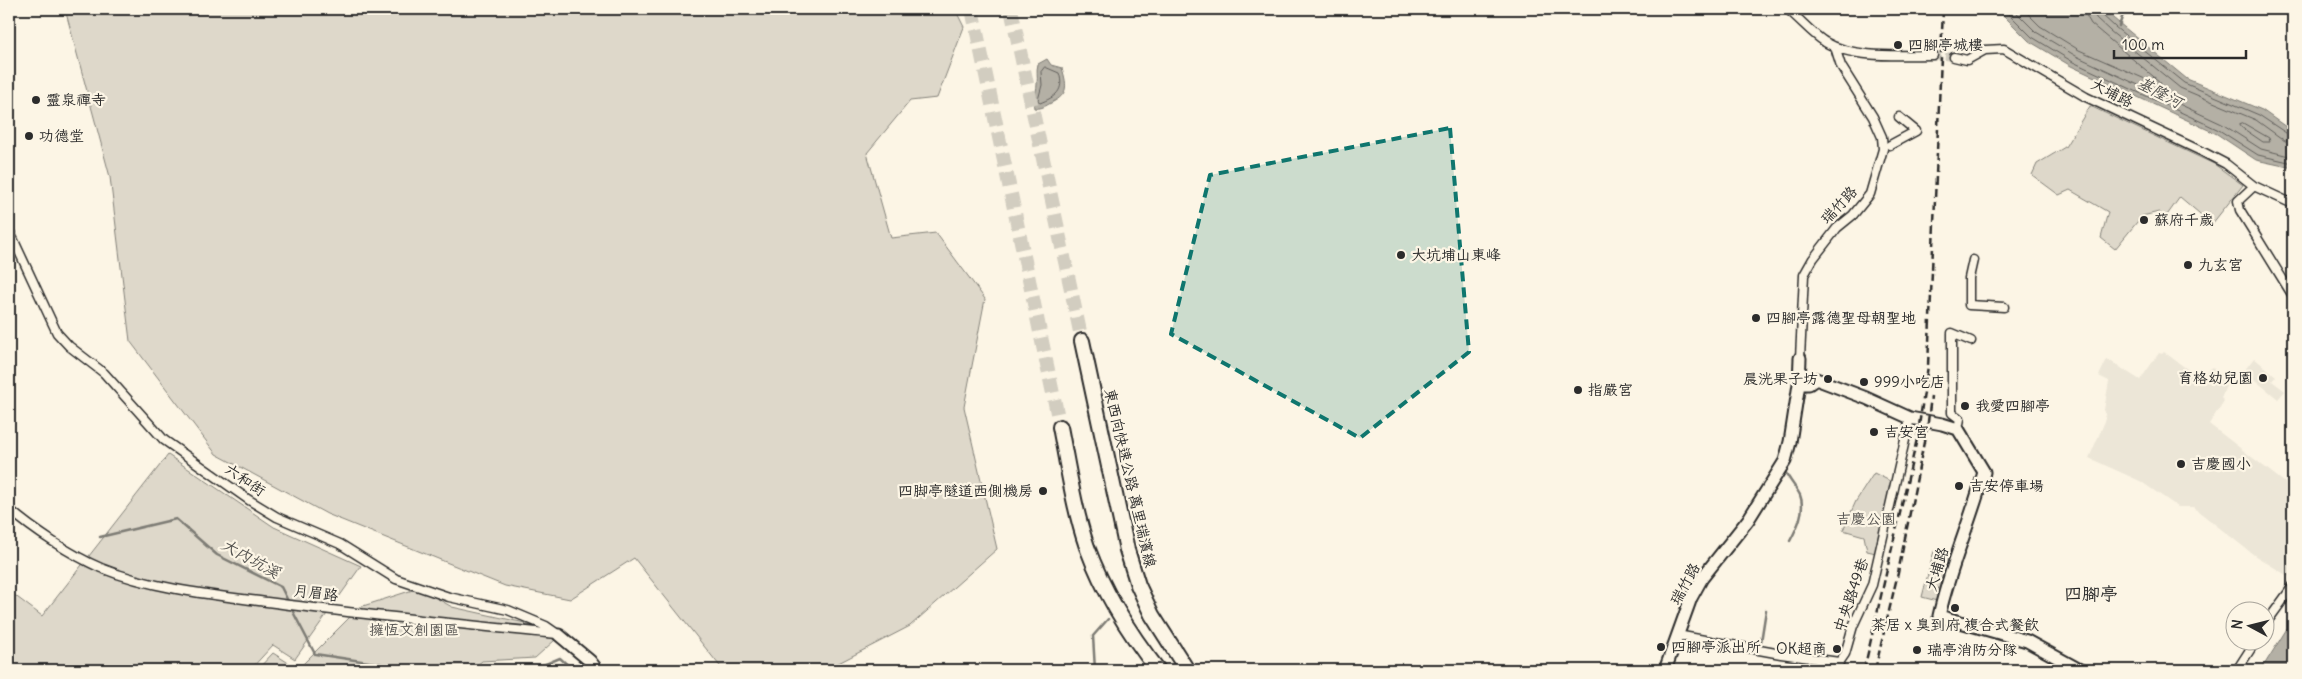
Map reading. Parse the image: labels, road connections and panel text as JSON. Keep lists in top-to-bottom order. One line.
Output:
{"streets":{"highway":["東西向快速公路 萬里瑞濱線"],"street":["大埔路","瑞竹路","六和街","月眉路","中央路49巷"]},"crossings":[["六和街","月眉路"]],"districts":["四腳亭"],"water":["基隆河","大內坑溪"],"parks":["吉慶公園","擁恆文創園區"],"places":["四腳亭城樓","靈泉禪寺","功德堂","蘇府千歲","大坑埔山東峰","九玄宮","四腳亭露德聖母朝聖地","育格幼兒園","晨洸果子坊","999小吃店","指嚴宮","我愛四腳亭","吉安宮","吉慶國小","吉安停車場","四脚亭隧道西側機房","茶居 x 臭到府 複合式餐飲","四腳亭派出所","OK超商","瑞亭消防分隊"],"scale_bar":"100 m","north":"left"}
